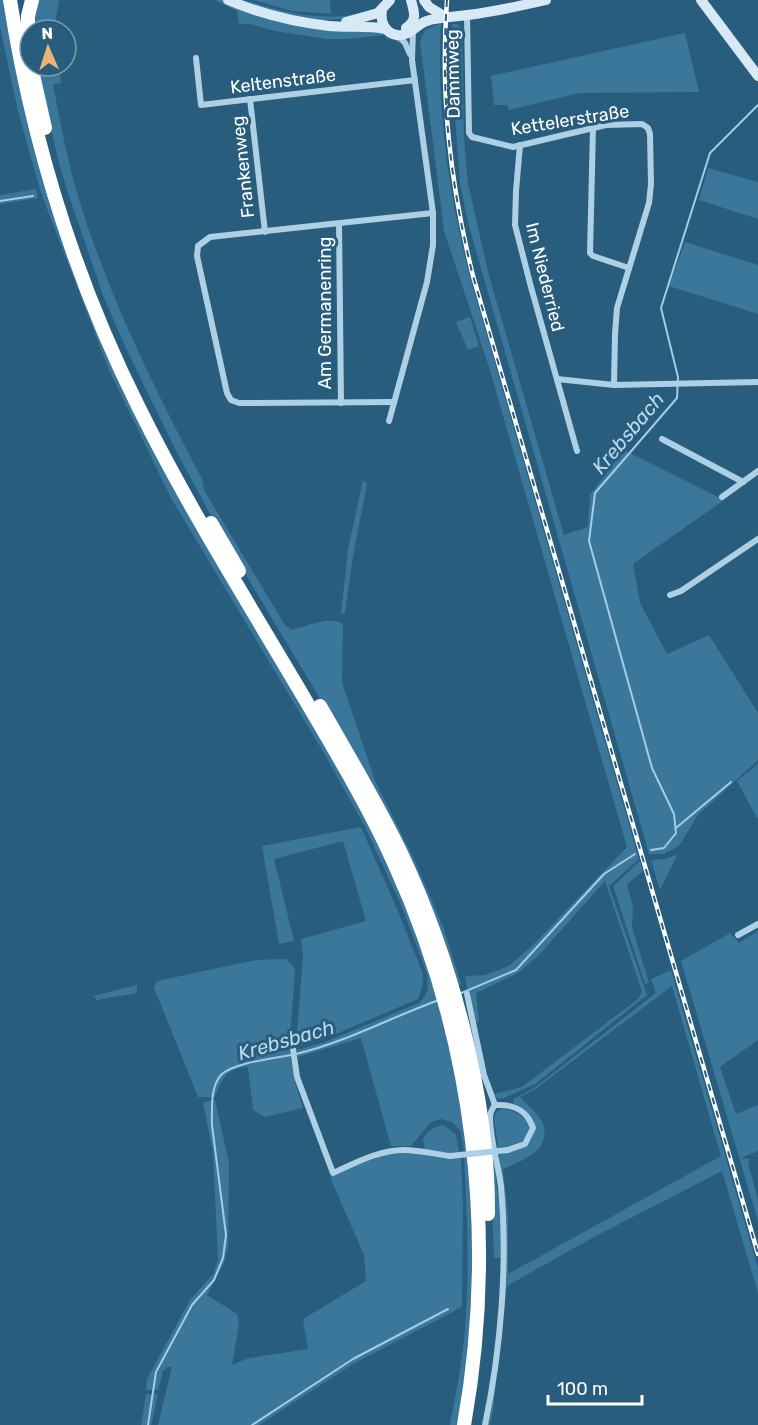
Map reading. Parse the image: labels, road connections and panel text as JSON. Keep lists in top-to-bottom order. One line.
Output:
{"streets":{"street":["Dammweg","Keltenstraße","Kettelerstraße","Frankenweg","Im Niederried","Am Germanenring"]},"crossings":[["Dammweg","Kettelerstraße"],["Keltenstraße","Frankenweg"],["Kettelerstraße","Im Niederried"],["Frankenweg","Am Germanenring"]],"water":["Krebsbach"],"scale_bar":"100 m","north":"top"}
